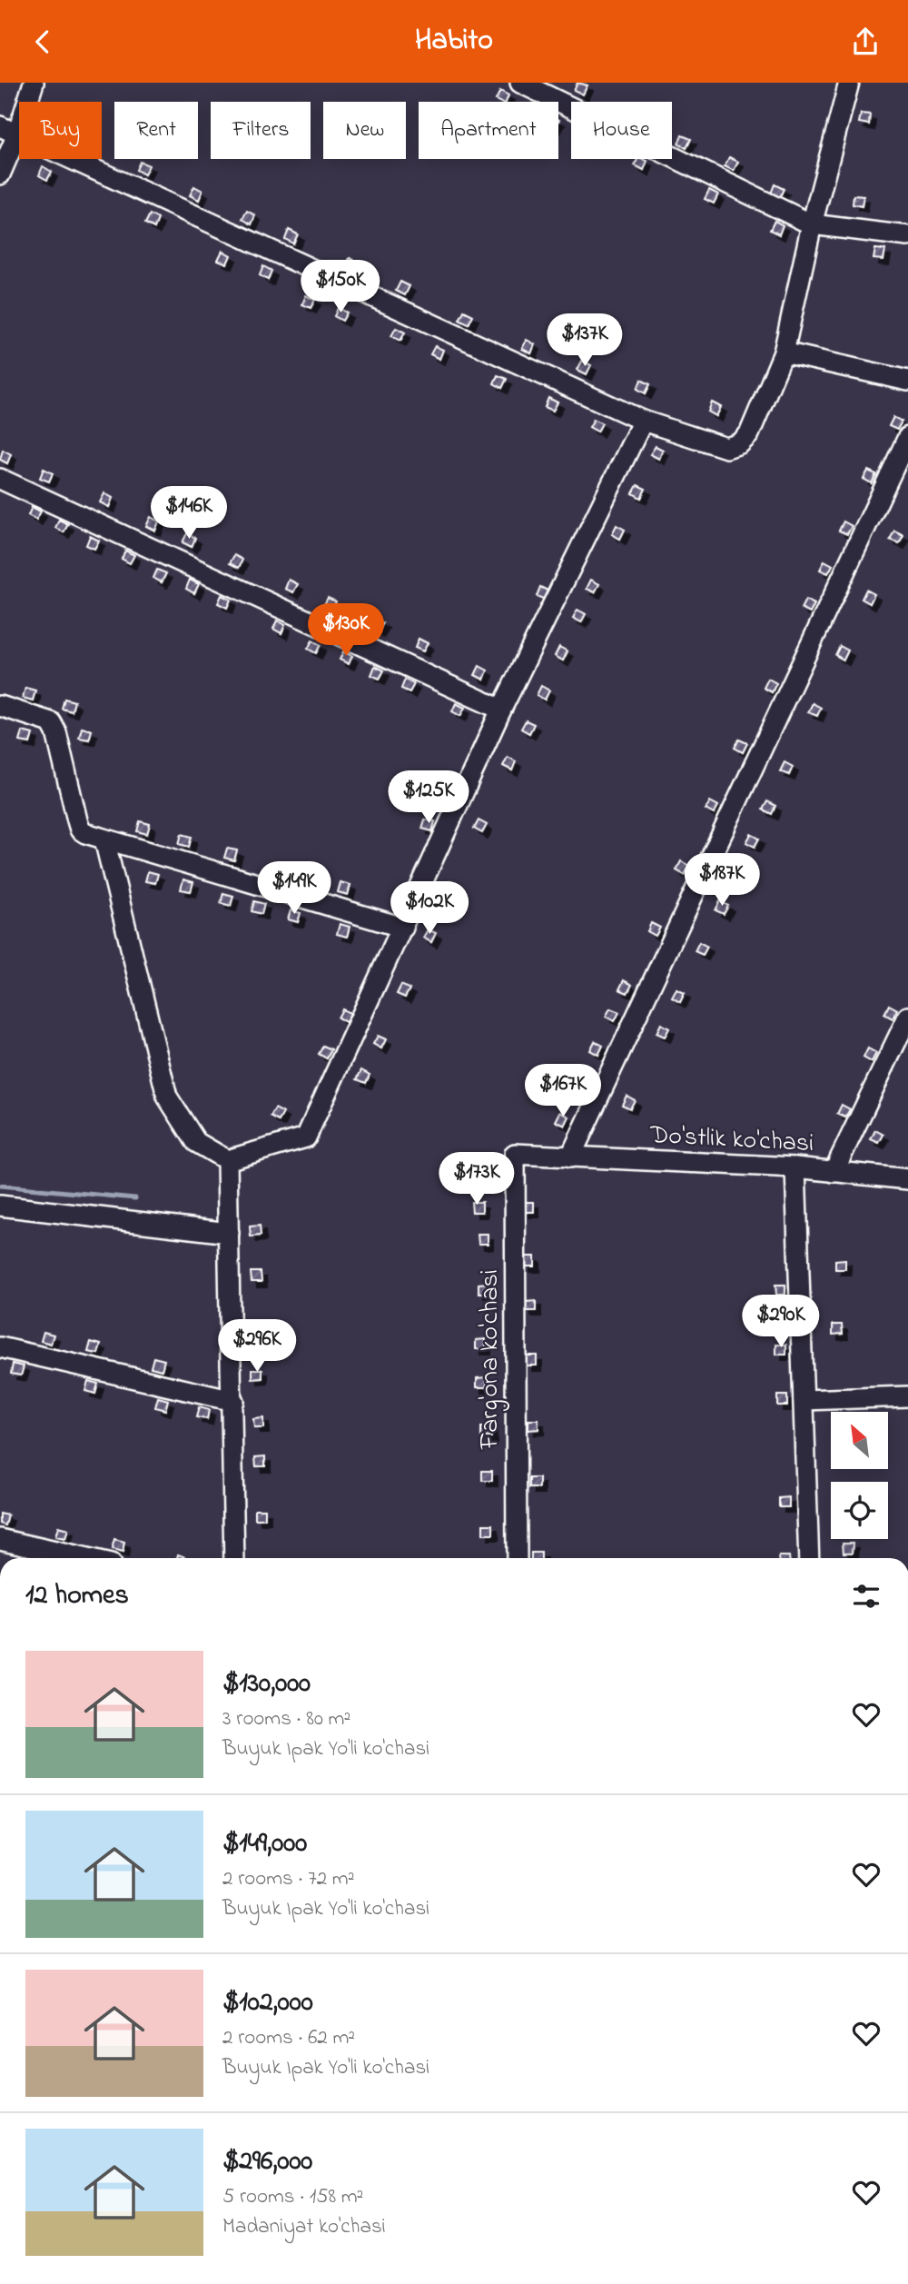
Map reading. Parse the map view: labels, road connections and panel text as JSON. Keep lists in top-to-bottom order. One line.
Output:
{"streets":{"street":["Do'stlik ko'chasi","Farg'ona ko'chasi"]},"crossings":[["Do'stlik ko'chasi","Farg'ona ko'chasi"]],"north":"top left","page":{"header":"Habito","chip":["Buy","Rent","Filters","New","Apartment","House"],"price":["$150K","$137K","$146K","$130K","$125K","$187K","$149K","$102K","$167K","$173K","$290K","$296K"],"heading":"12 homes","list":[{"name":"$130,000","note":"3 rooms · 80 m² · Buyuk Ipak Yo'li ko'chasi"},{"name":"$149,000","note":"2 rooms · 72 m² · Buyuk Ipak Yo'li ko'chasi"},{"name":"$102,000","note":"2 rooms · 62 m² · Buyuk Ipak Yo'li ko'chasi"},{"name":"$296,000","note":"5 rooms · 158 m² · Madaniyat ko'chasi"}]}}
